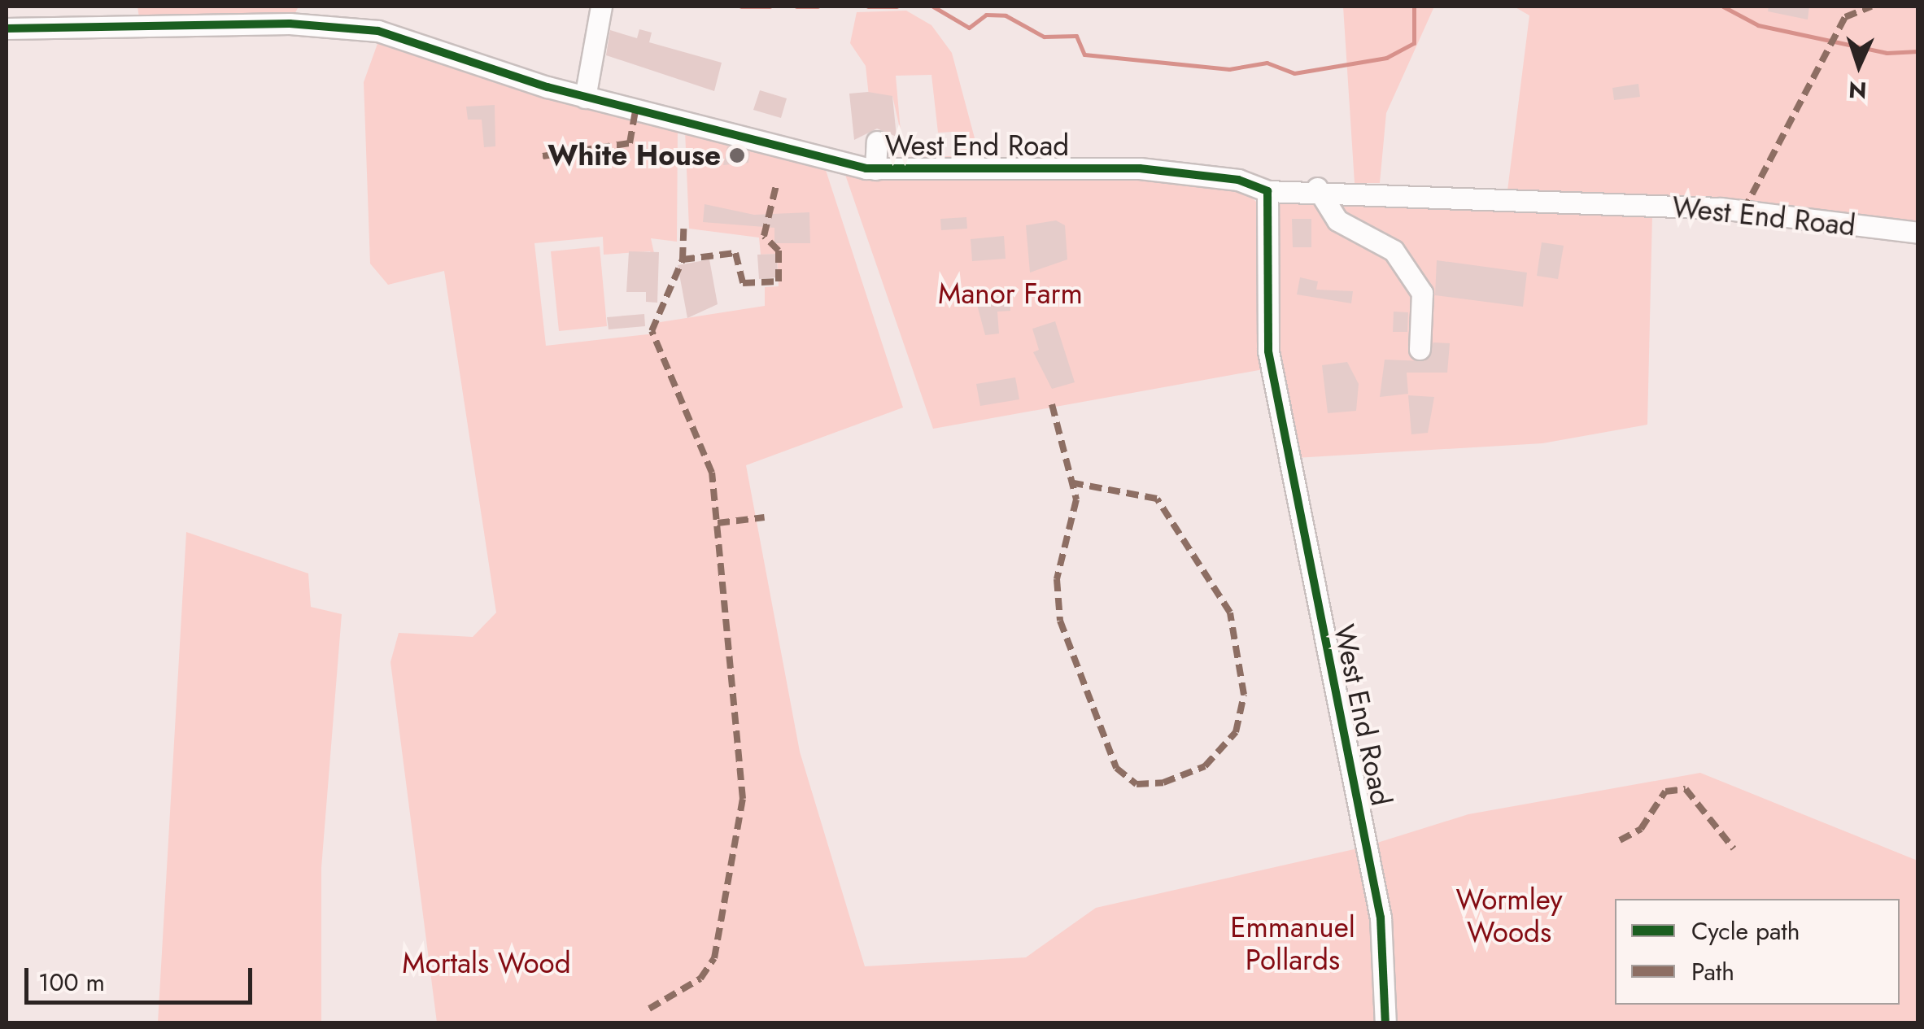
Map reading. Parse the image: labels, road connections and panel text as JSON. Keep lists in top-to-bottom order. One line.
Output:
{"streets":{"street":["West End Road"]},"parks":["Manor Farm","Wormley Woods","Emmanuel Pollards","Mortals Wood"],"places":["White House"],"legend":["Cycle path","Path"],"scale_bar":"100 m","north":"bottom"}
